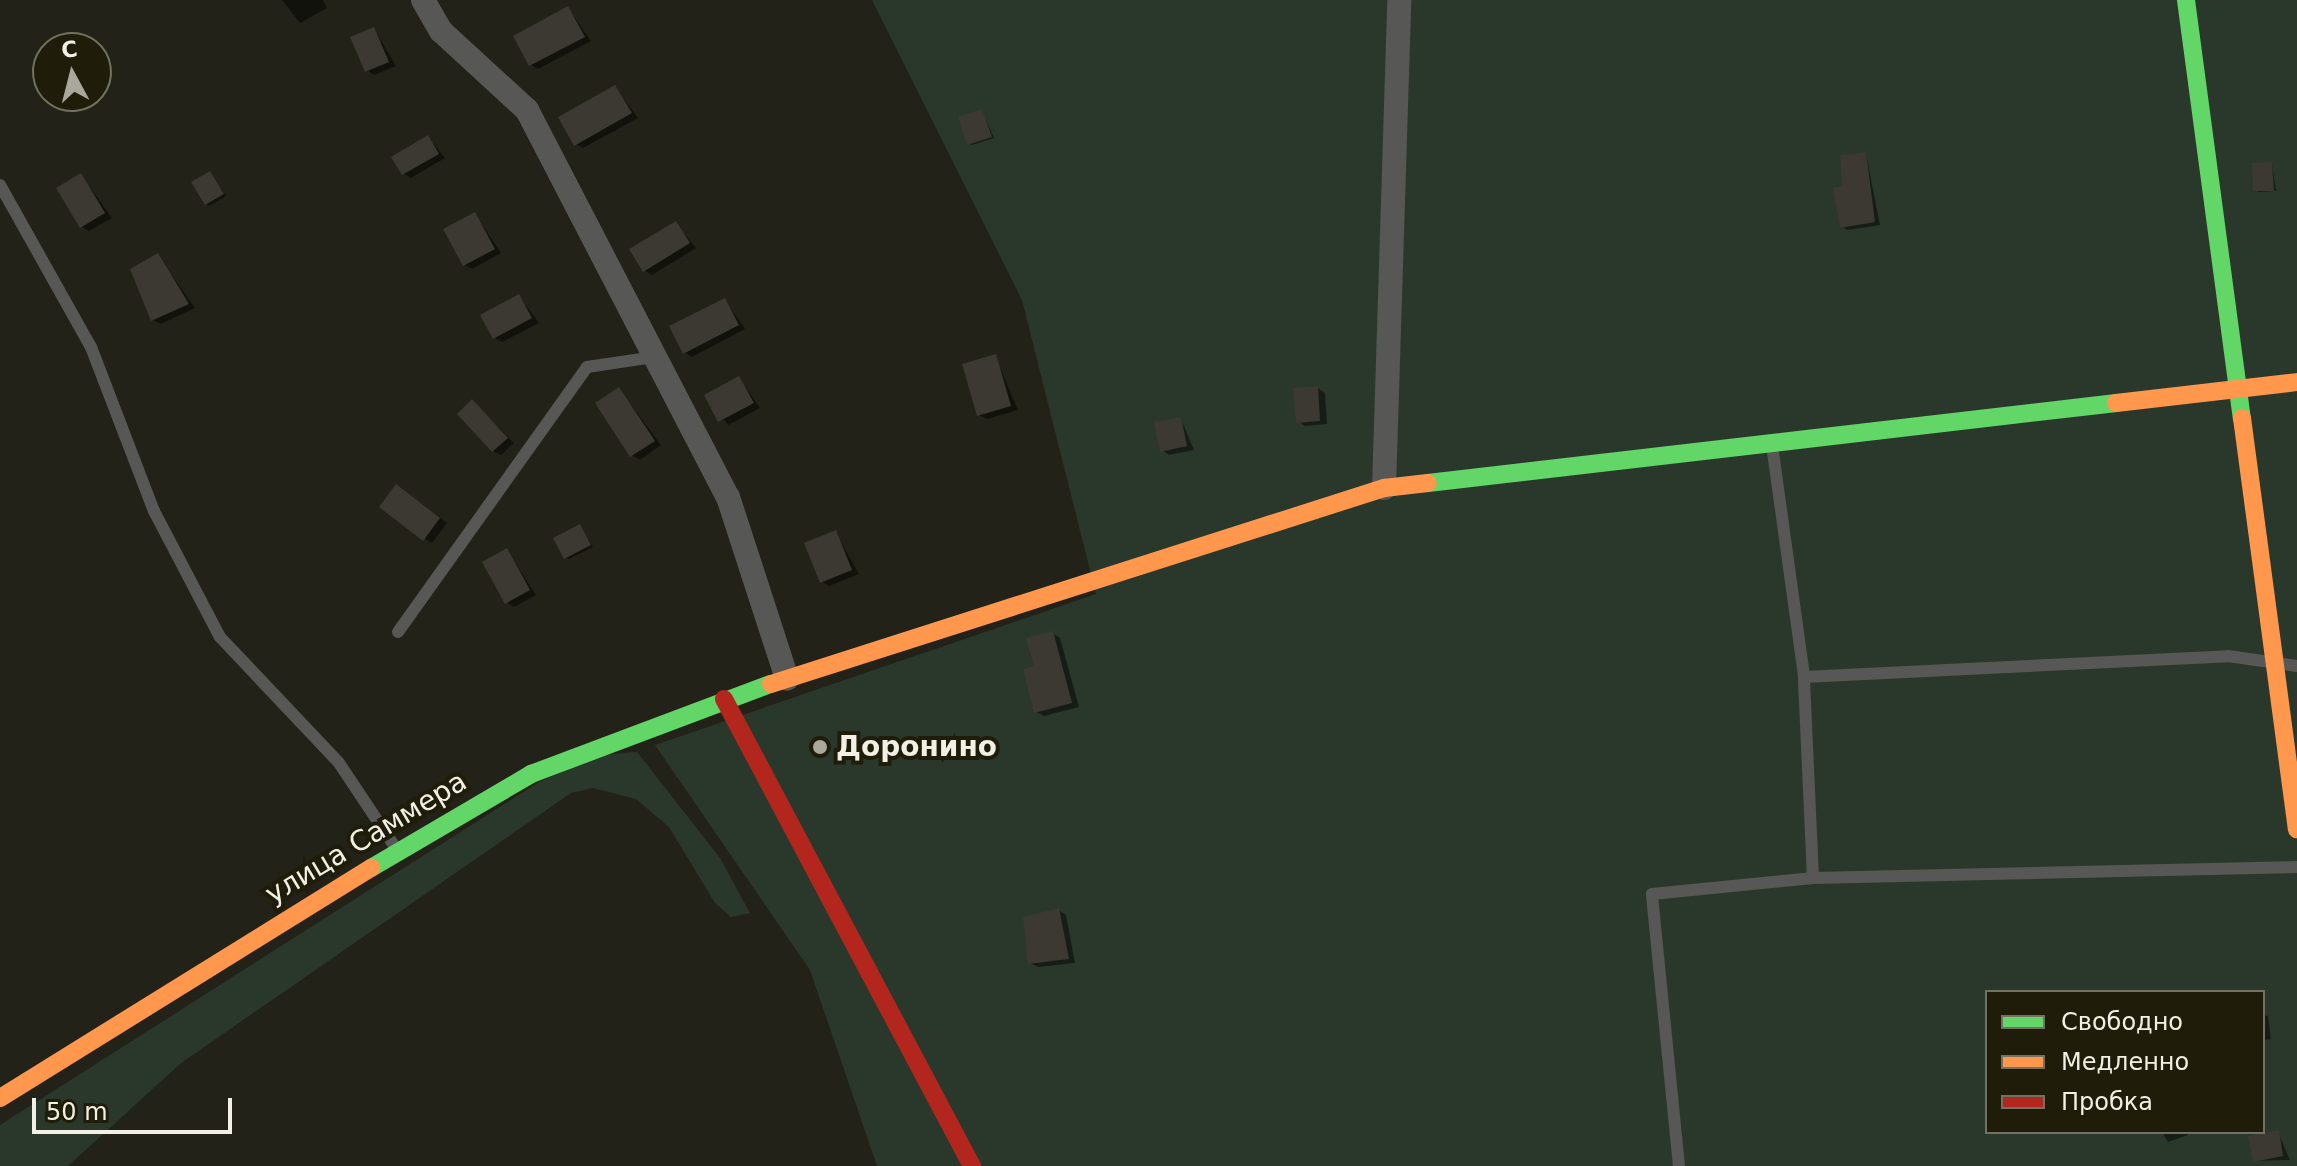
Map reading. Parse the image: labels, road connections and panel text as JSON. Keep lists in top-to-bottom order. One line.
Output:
{"streets":{"street":["улица Саммера"]},"places":["Доронино"],"legend":["Свободно","Медленно","Пробка"],"scale_bar":"50 m","north":"top"}
